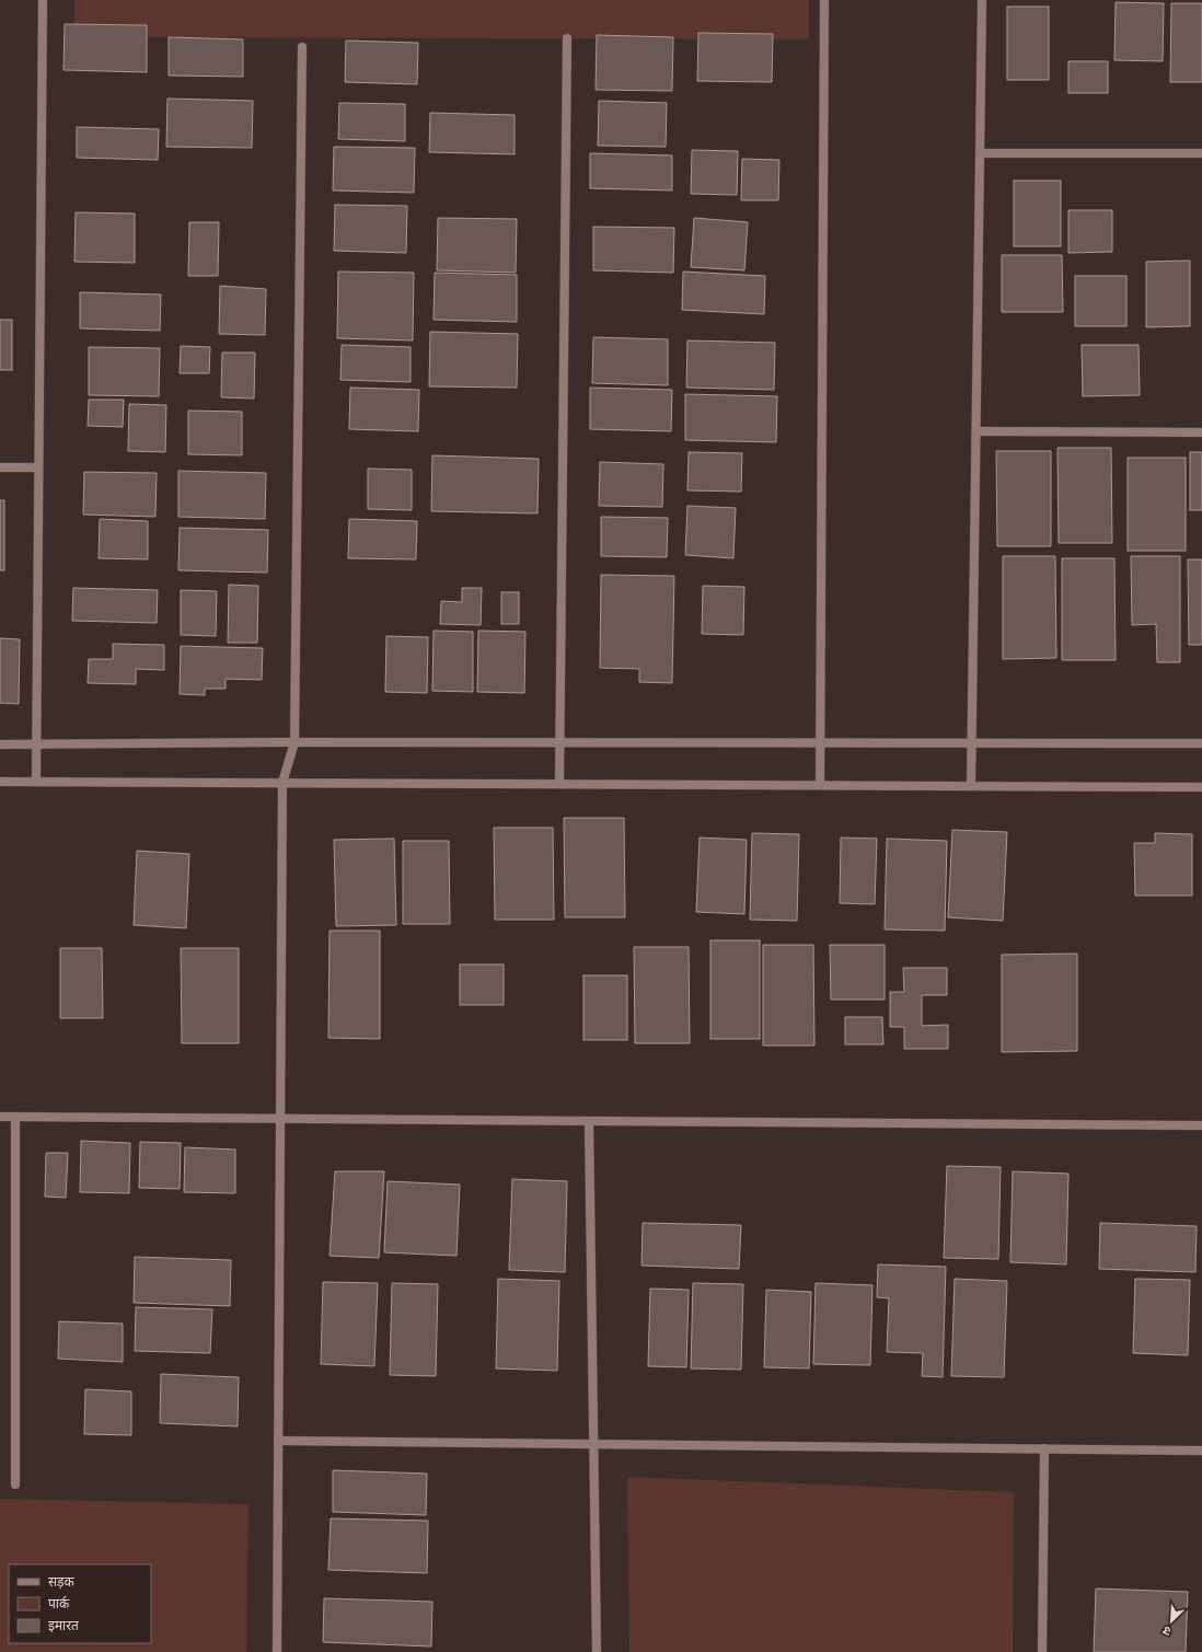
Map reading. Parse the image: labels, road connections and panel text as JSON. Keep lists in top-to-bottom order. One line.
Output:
{"legend":["सड़क","पार्क","इमारत"],"north":"bottom left"}
